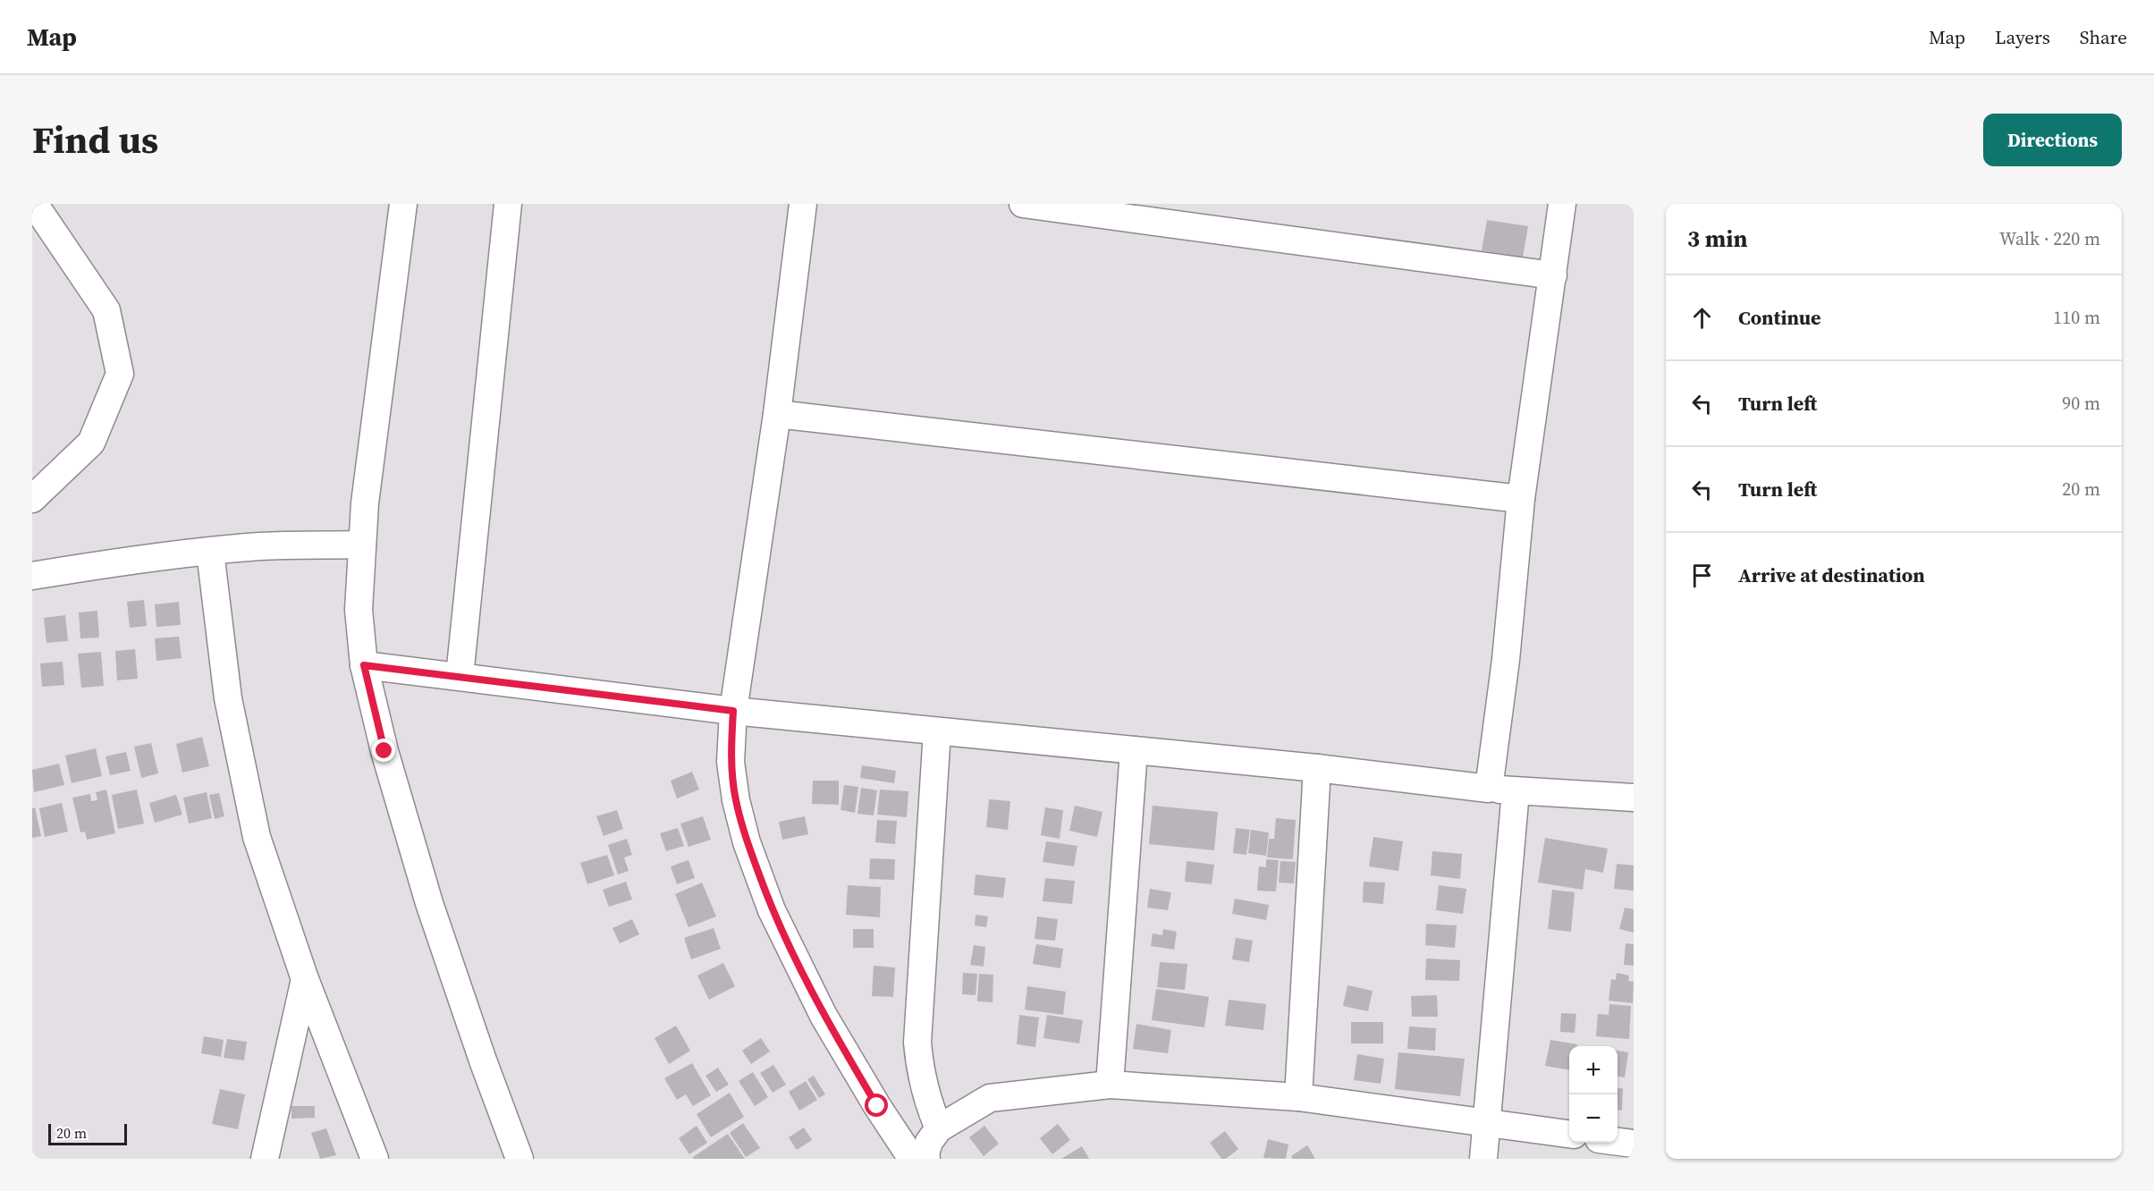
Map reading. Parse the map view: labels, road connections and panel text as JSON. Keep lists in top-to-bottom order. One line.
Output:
{"scale_bar":"20 m","page":{"header":"Map","nav":["Map","Layers","Share"],"title":"Find us","buttons":"Directions","heading":["3 min","Walk · 220 m"],"list":[["Continue","110 m"],["Turn left","90 m"],["Turn left","20 m"],"Arrive at destination"],"map_buttons":["+","−"],"scale":"20 m"}}
